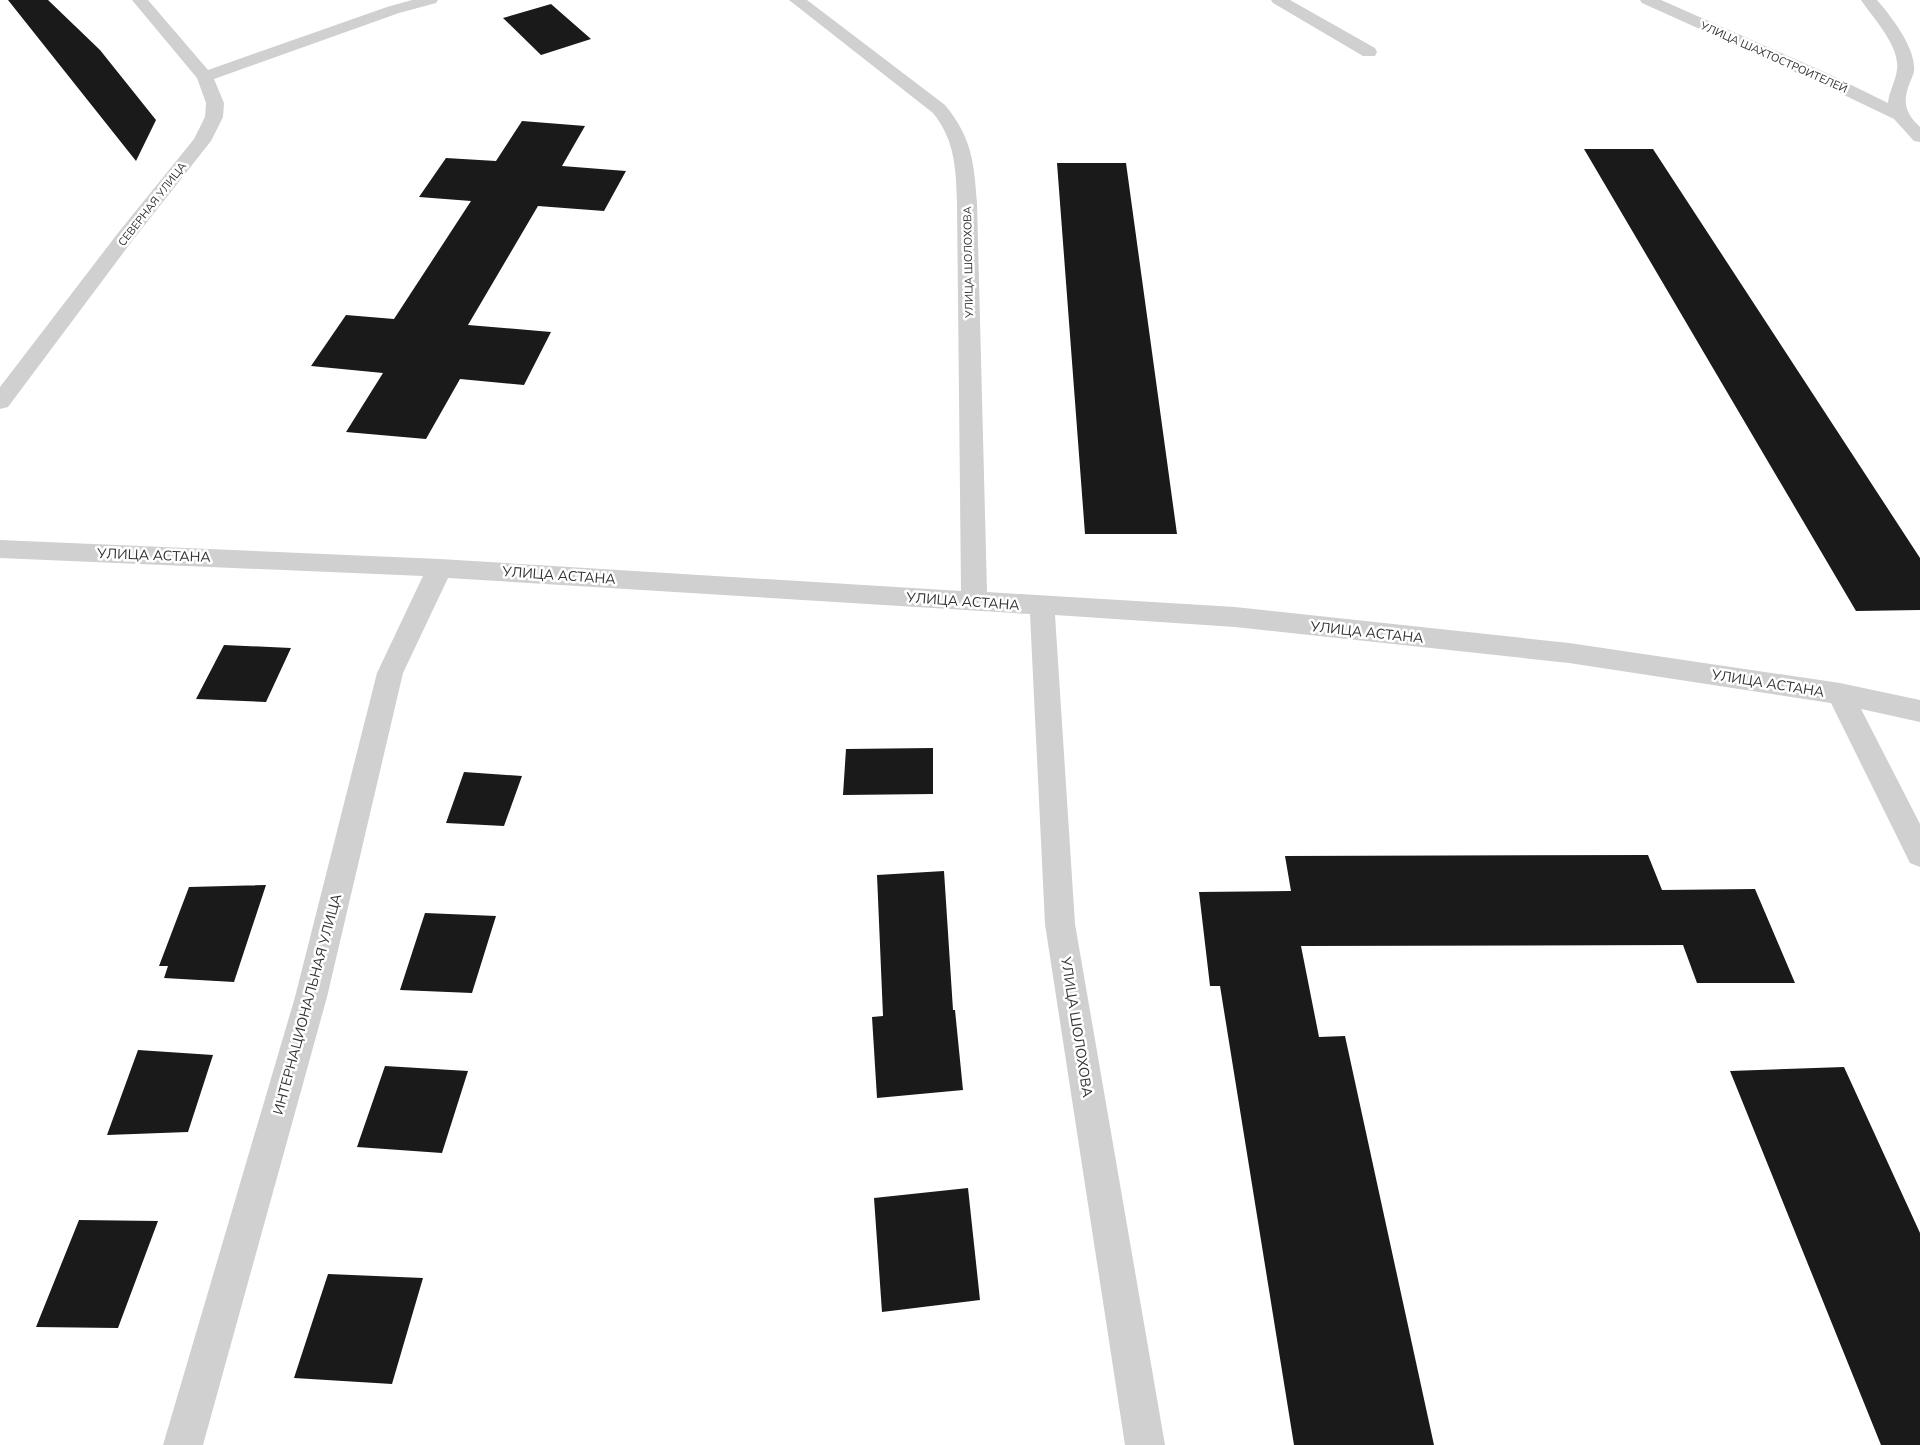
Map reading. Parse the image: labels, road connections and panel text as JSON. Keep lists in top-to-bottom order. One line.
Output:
{"streets":{"street":["УЛИЦА ШАХТОСТРОИТЕЛЕЙ","СЕВЕРНАЯ УЛИЦА","УЛИЦА ШОЛОХОВА","УЛИЦА АСТАНА","ИНТЕРНАЦИОНАЛЬНАЯ УЛИЦА"]},"crossings":[["УЛИЦА ШОЛОХОВА","УЛИЦА АСТАНА"],["УЛИЦА АСТАНА","ИНТЕРНАЦИОНАЛЬНАЯ УЛИЦА"]]}
